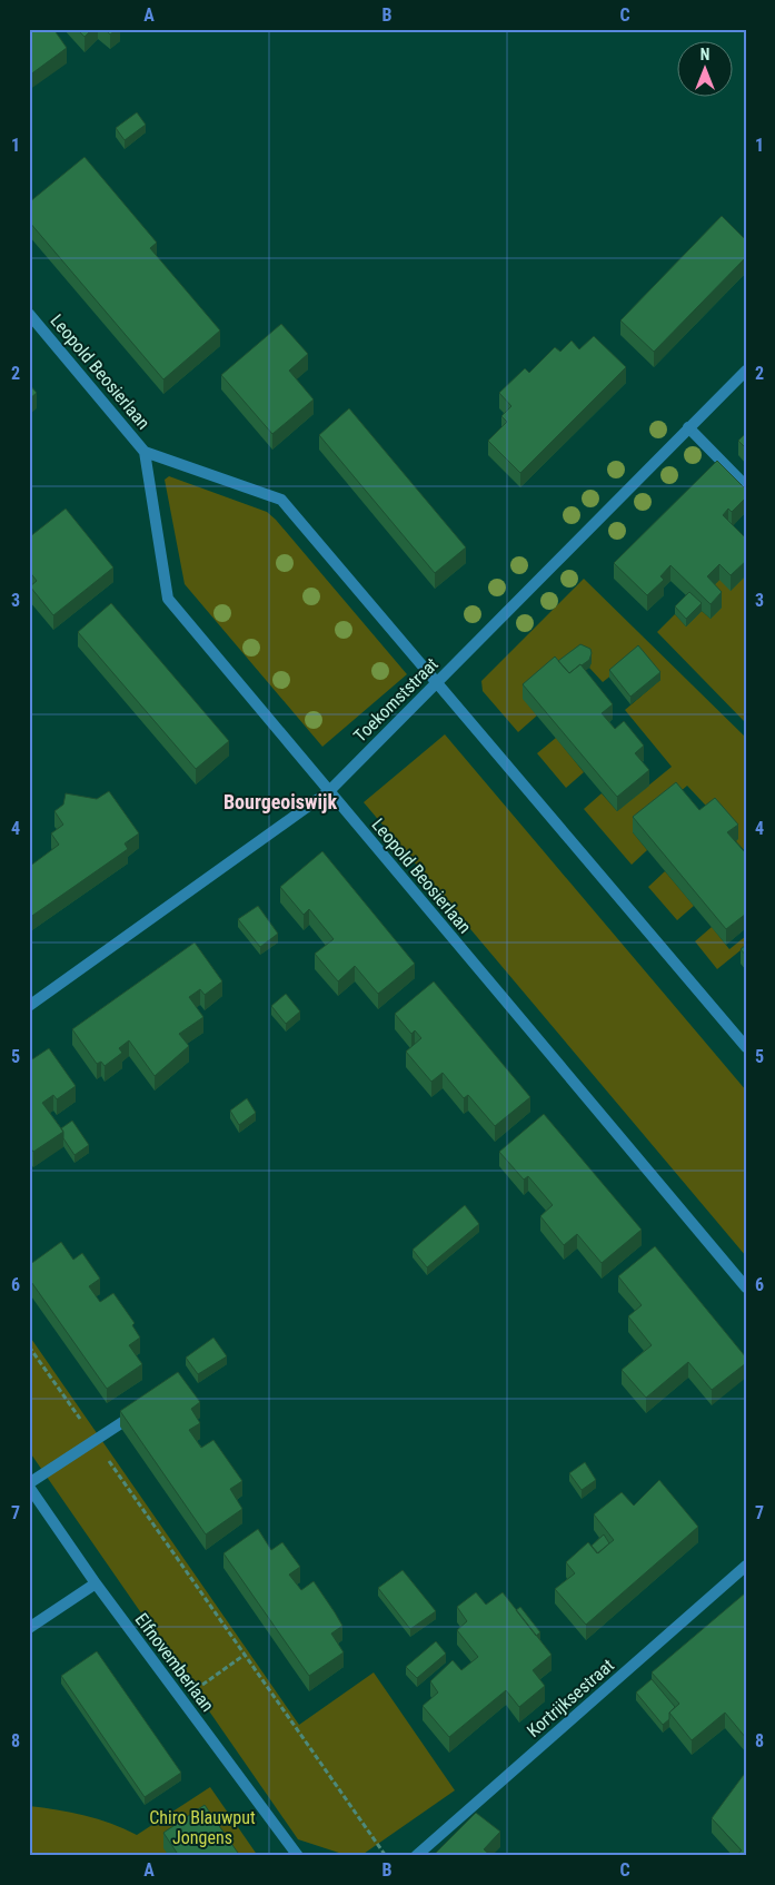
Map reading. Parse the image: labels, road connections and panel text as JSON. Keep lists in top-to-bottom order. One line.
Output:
{"streets":{"street":["Leopold Beosierlaan","Toekomststraat","Elfnovemberlaan","Kortrijksestraat"]},"crossings":[["Leopold Beosierlaan","Toekomststraat"]],"districts":["Bourgeoiswijk"],"parks":["Chiro Blauwput Jongens"],"north":"top","grid":{"columns":["A","B","C"],"rows":["1","2","3","4","5","6","7","8"]}}
